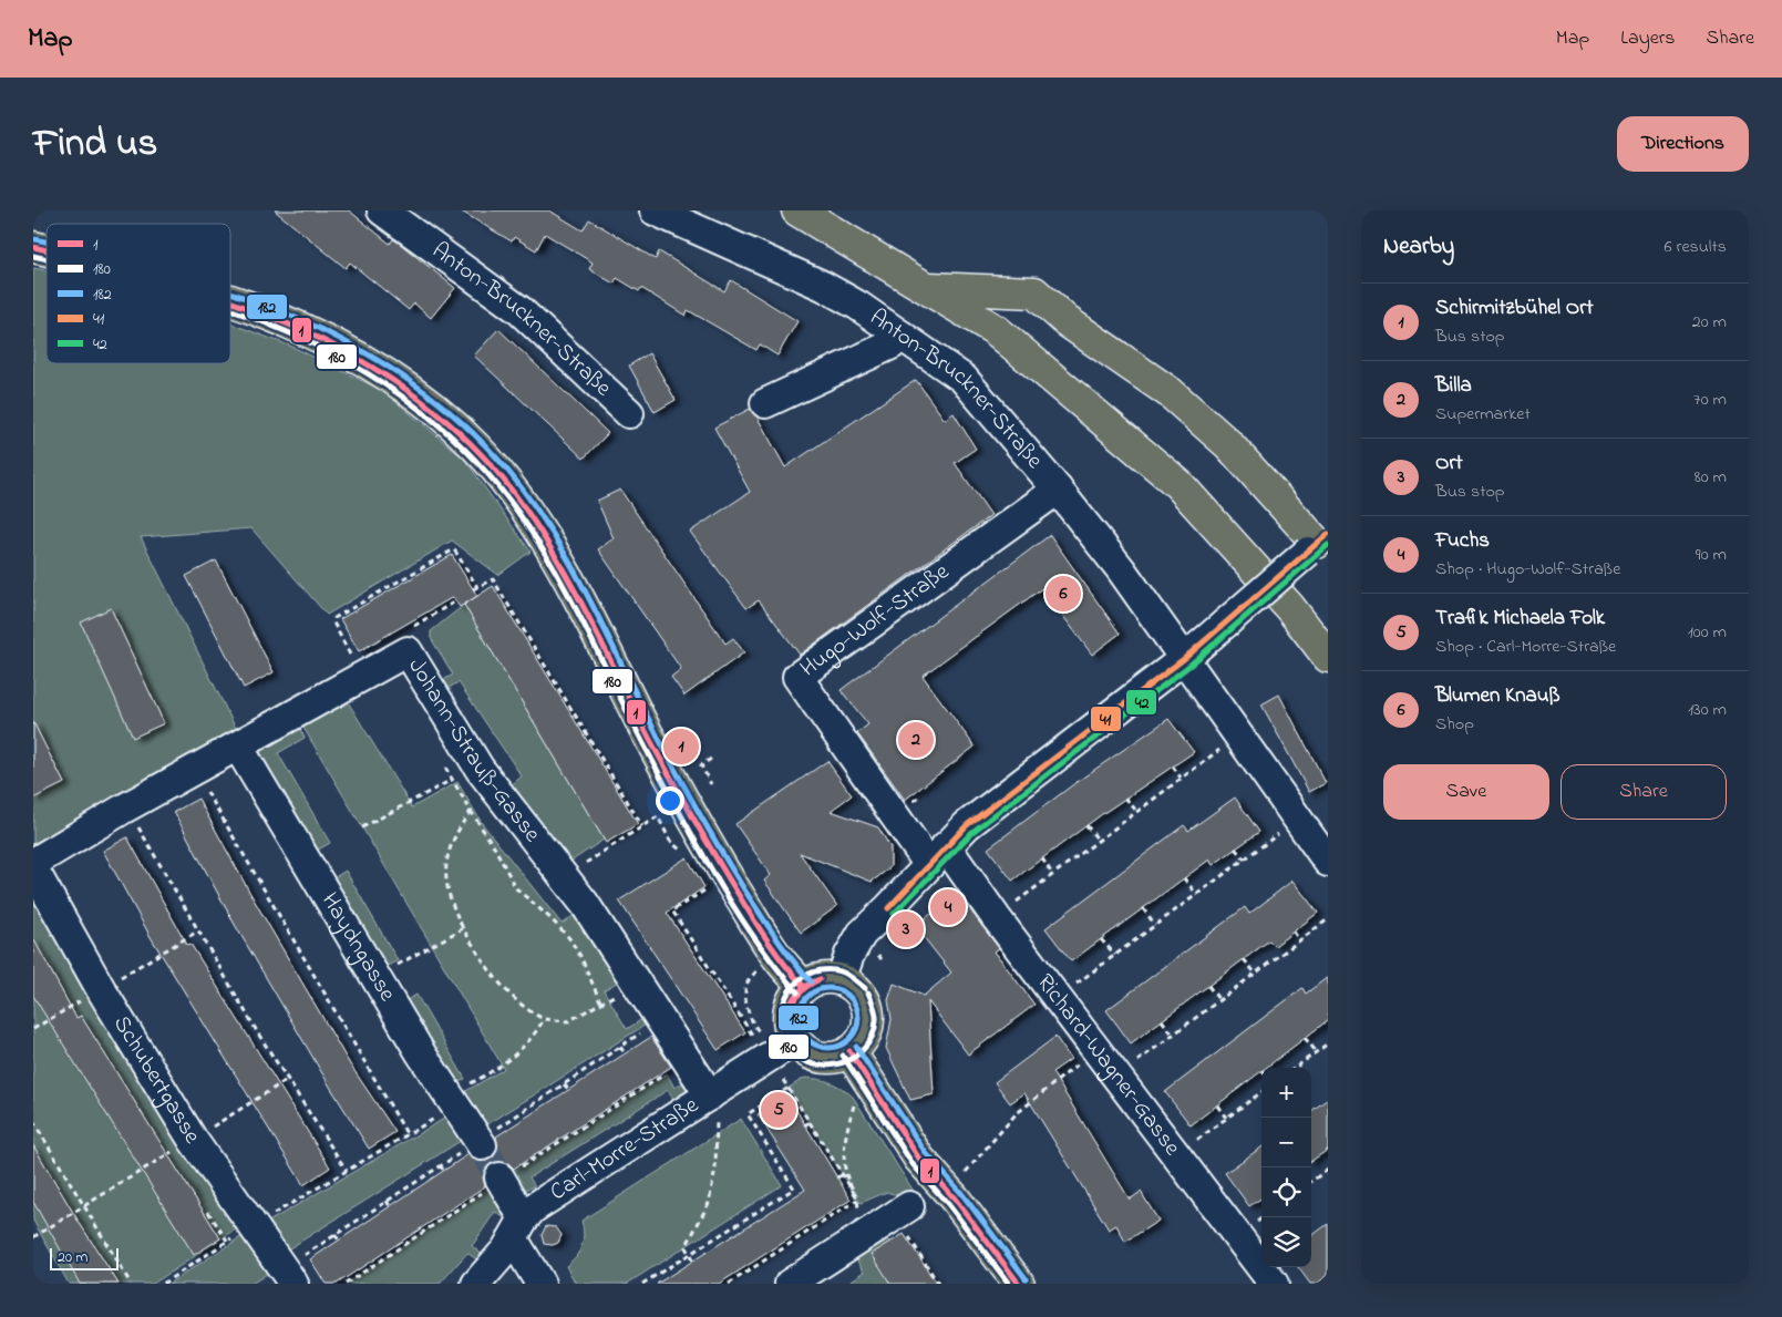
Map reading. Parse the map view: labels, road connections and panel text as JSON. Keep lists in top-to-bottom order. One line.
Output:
{"streets":{"street":["Anton-Bruckner-Straße","Hugo-Wolf-Straße","Johann-Strauß-Gasse","Haydngasse","Richard-Wagner-Gasse","Schubertgasse","Carl-Morre-Straße"]},"crossings":[["Anton-Bruckner-Straße","Hugo-Wolf-Straße"],["Hugo-Wolf-Straße","Richard-Wagner-Gasse"],["Johann-Strauß-Gasse","Haydngasse"],["Johann-Strauß-Gasse","Carl-Morre-Straße"]],"lines":["transit line 182","transit line 1","transit line 180","transit line 41","transit line 42"],"legend":["1","180","182","41","42"],"scale_bar":"20 m","page":{"header":"Map","nav":["Map","Layers","Share"],"title":"Find us","buttons":["Directions",["Save","Share"]],"heading":["Nearby","6 results"],"list":[{"mark":"1","name":"Schirmitzbühel Ort","note":"Bus stop","value":"20 m"},{"mark":"2","name":"Billa","note":"Supermarket","value":"70 m"},{"mark":"3","name":"Ort","note":"Bus stop","value":"80 m"},{"mark":"4","name":"Fuchs","note":"Shop · Hugo-Wolf-Straße","value":"90 m"},{"mark":"5","name":"Trafik Michaela Folk","note":"Shop · Carl-Morre-Straße","value":"100 m"},{"mark":"6","name":"Blumen Knauß","note":"Shop","value":"130 m"}],"pins":["6","2","1","4","3","5"],"map_buttons":["+","−"],"scale":"20 m"}}
